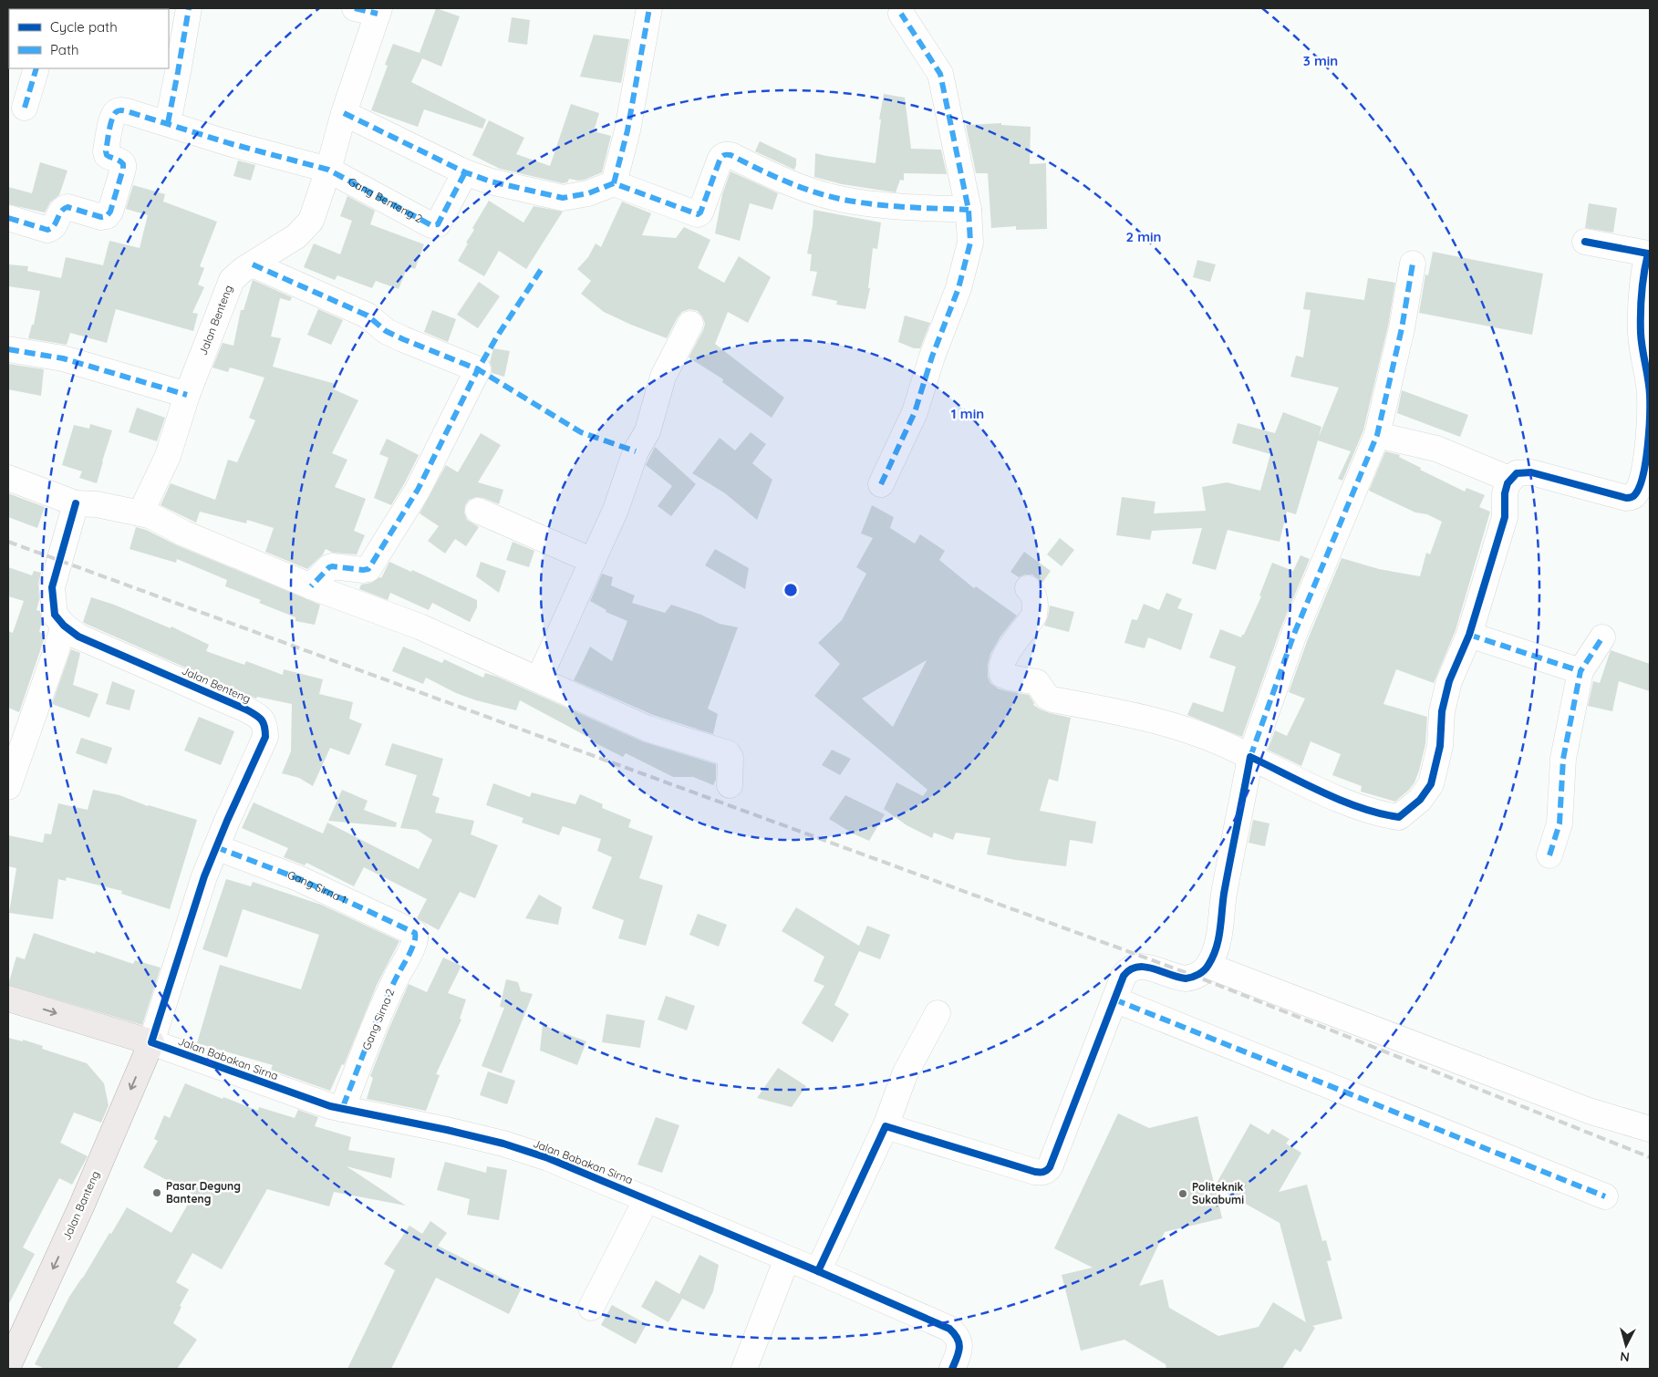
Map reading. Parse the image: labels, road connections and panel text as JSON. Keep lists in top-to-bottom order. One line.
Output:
{"streets":{"main road":["Jalan Banteng"],"street":["Gang Benteng 2","Jalan Benteng","Gang Sirna 1","Gang Sirna 2","Jalan Babakan Sirna"]},"crossings":[["Gang Benteng 2","Jalan Benteng"],["Jalan Benteng","Gang Sirna 1"],["Jalan Benteng","Jalan Babakan Sirna"],["Jalan Benteng","Jalan Banteng"],["Gang Sirna 1","Gang Sirna 2"],["Gang Sirna 2","Jalan Babakan Sirna"],["Jalan Babakan Sirna","Jalan Banteng"]],"one_way":["Jalan Banteng"],"places":["Pasar Degung Banteng","Politeknik Sukabumi"],"legend":["Cycle path","Path"],"north":"bottom","rings":["3 min","2 min","1 min"]}
